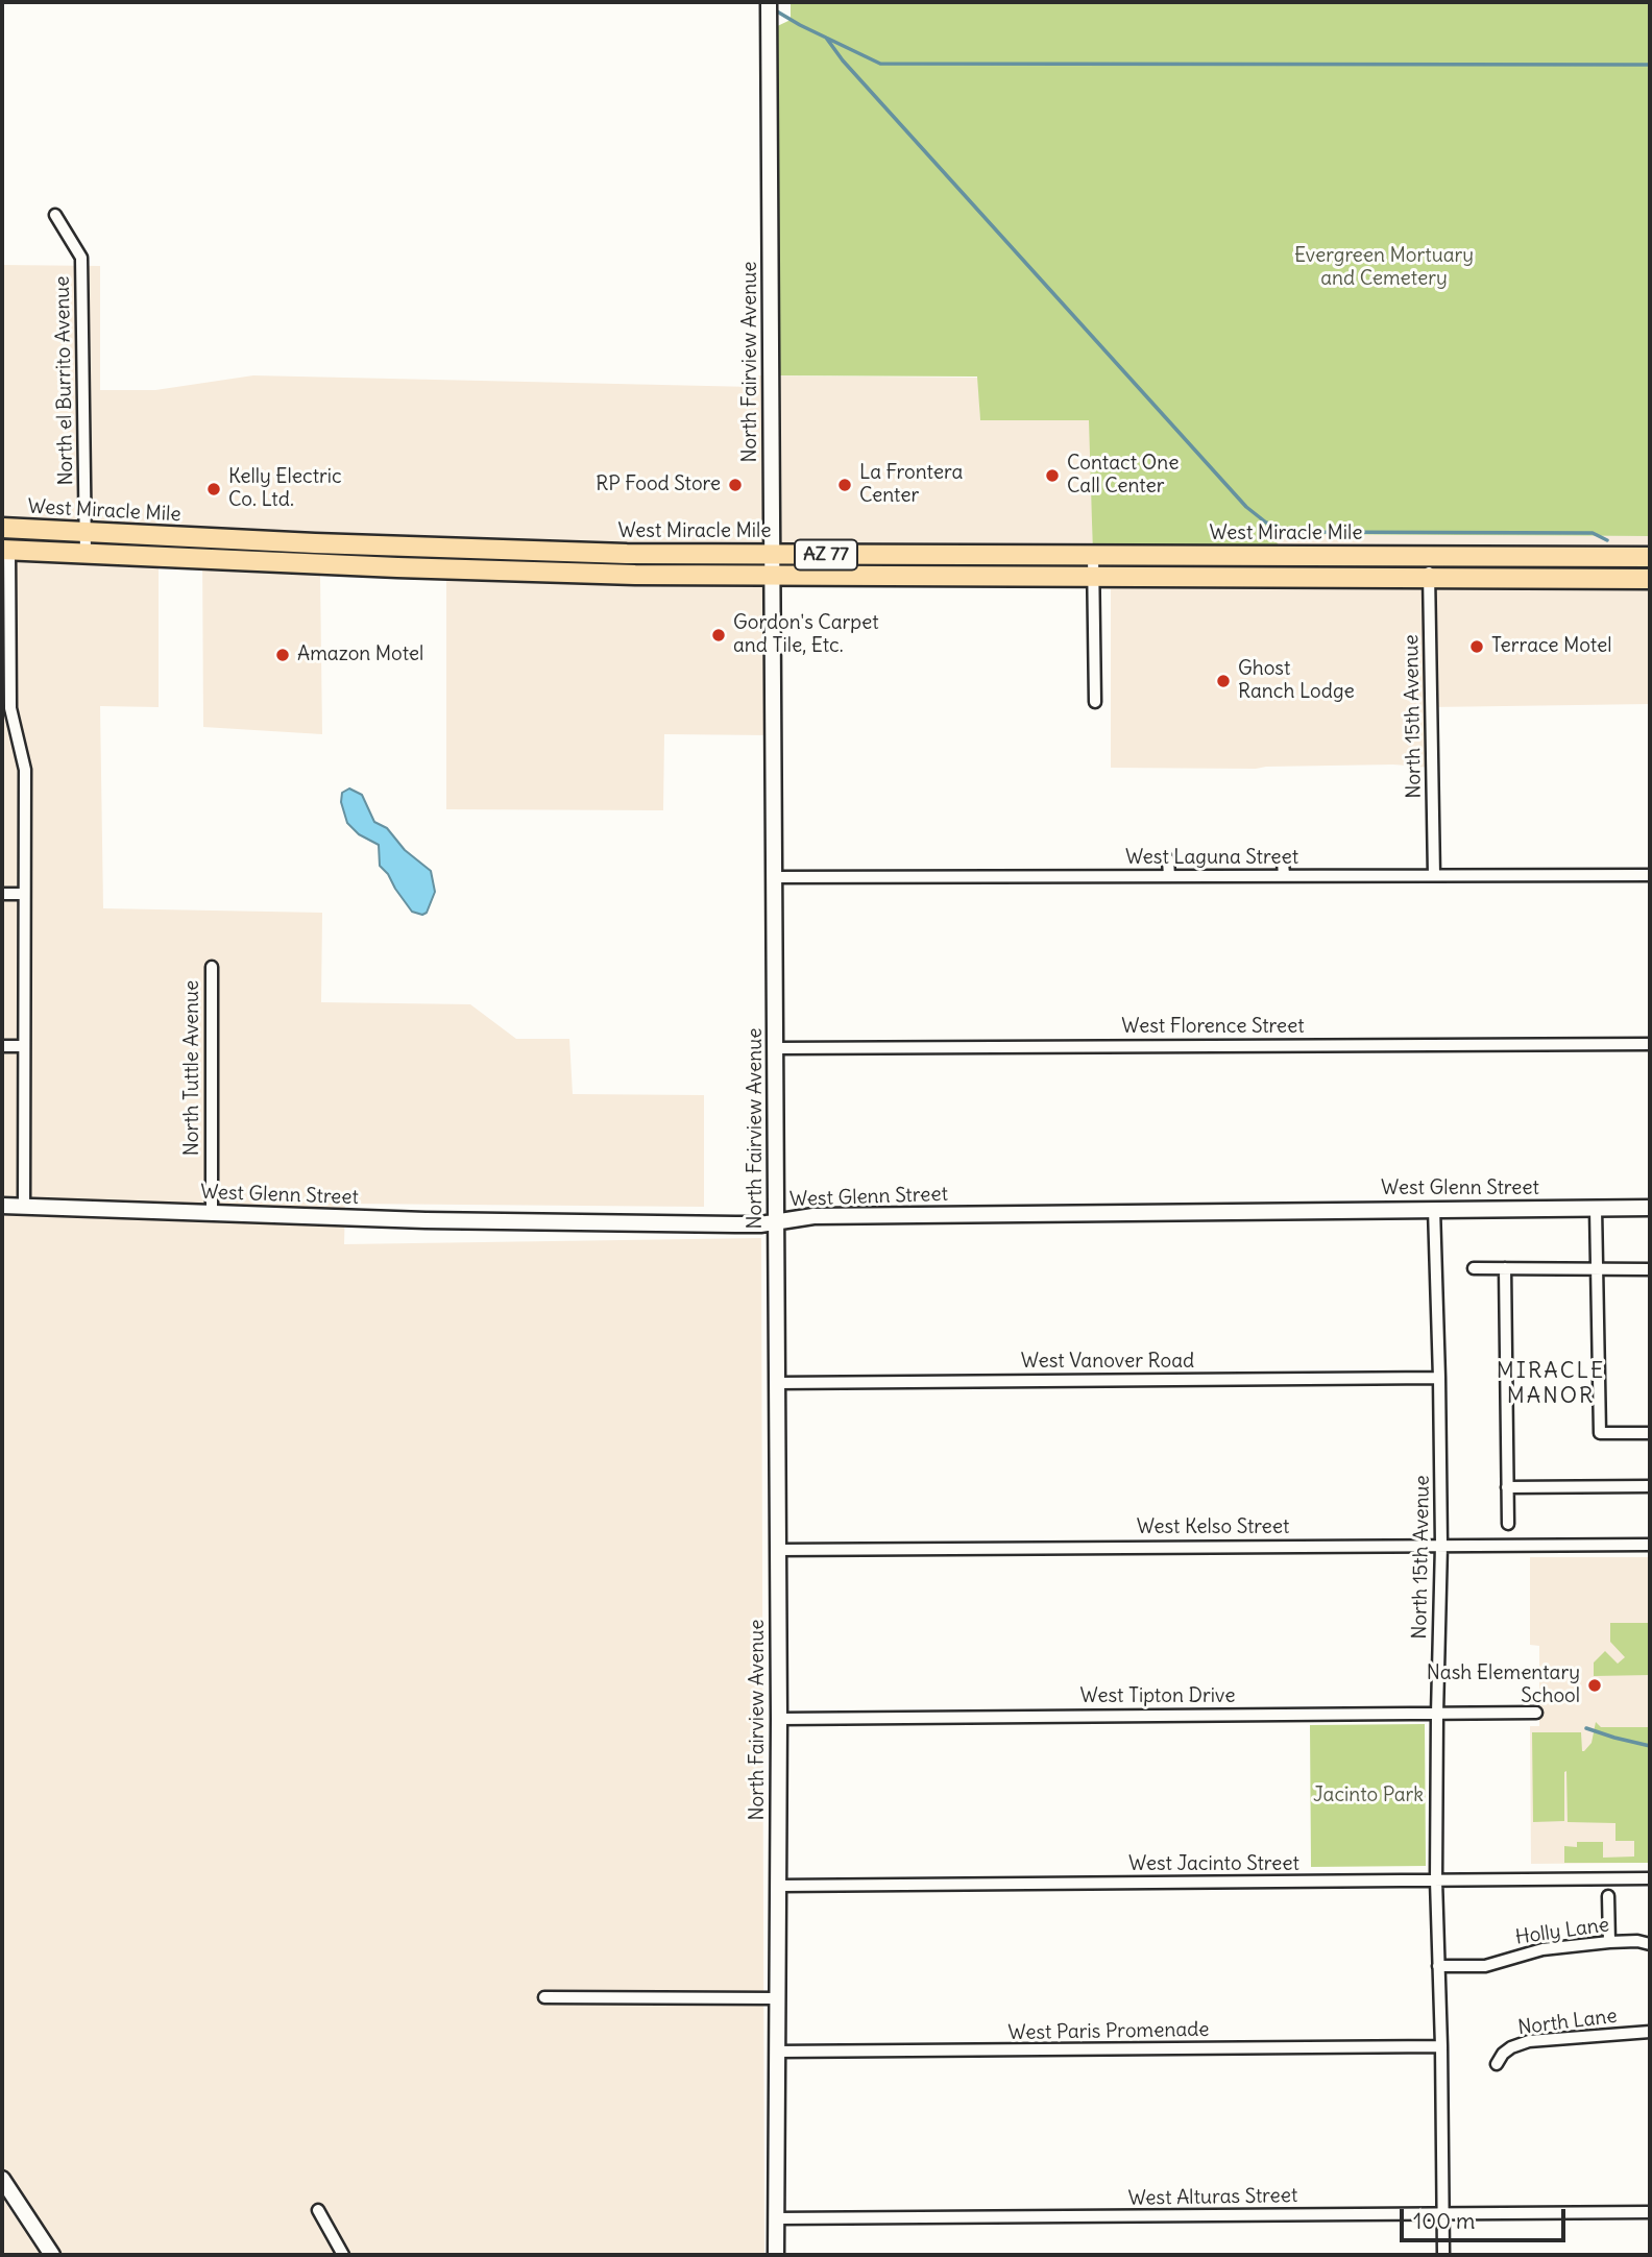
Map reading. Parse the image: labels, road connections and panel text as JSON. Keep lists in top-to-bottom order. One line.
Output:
{"streets":{"highway":["West Miracle Mile","AZ 77"],"street":["North Fairview Avenue","North el Burrito Avenue","North 15th Avenue","West Laguna Street","West Florence Street","North Tuttle Avenue","West Glenn Street","West Vanover Road","West Kelso Street","West Tipton Drive","West Jacinto Street","Holly Lane","North Lane","West Paris Promenade","West Alturas Street"]},"crossings":[["North Fairview Avenue","West Miracle Mile"],["North Fairview Avenue","AZ 77"],["North Fairview Avenue","West Laguna Street"],["North Fairview Avenue","West Florence Street"],["North Fairview Avenue","West Glenn Street"],["North Fairview Avenue","West Vanover Road"],["North Fairview Avenue","West Kelso Street"],["North Fairview Avenue","West Tipton Drive"],["North Fairview Avenue","West Jacinto Street"],["North Fairview Avenue","West Paris Promenade"],["North Fairview Avenue","West Alturas Street"],["North el Burrito Avenue","West Miracle Mile"],["North el Burrito Avenue","AZ 77"],["West Miracle Mile","North 15th Avenue"],["AZ 77","North 15th Avenue"],["North 15th Avenue","West Laguna Street"],["North 15th Avenue","West Glenn Street"],["North 15th Avenue","West Vanover Road"],["North 15th Avenue","West Kelso Street"],["North 15th Avenue","West Tipton Drive"],["North 15th Avenue","West Jacinto Street"],["North 15th Avenue","Holly Lane"],["North 15th Avenue","West Paris Promenade"],["North 15th Avenue","West Alturas Street"],["North Tuttle Avenue","West Glenn Street"]],"districts":["MIRACLE MANOR"],"parks":["Evergreen Mortuary and Cemetery","Jacinto Park"],"places":["Contact One Call Center","RP Food Store","La Frontera Center","Kelly Electric Co. Ltd.","Gordon's Carpet and Tile, Etc.","Terrace Motel","Amazon Motel","Ghost Ranch Lodge","Nash Elementary School"],"scale_bar":"100 m"}
